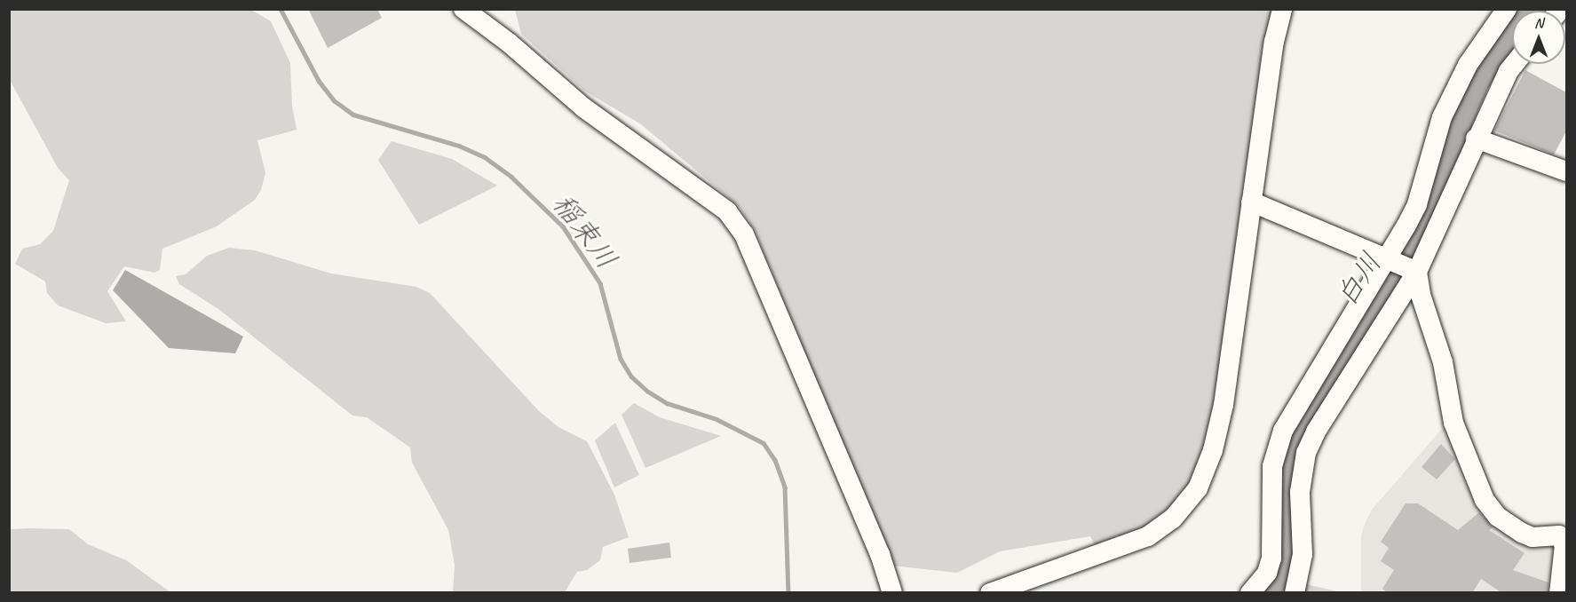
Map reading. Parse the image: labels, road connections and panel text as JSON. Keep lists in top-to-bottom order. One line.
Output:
{"water":["稲束川","白川"],"north":"top"}
